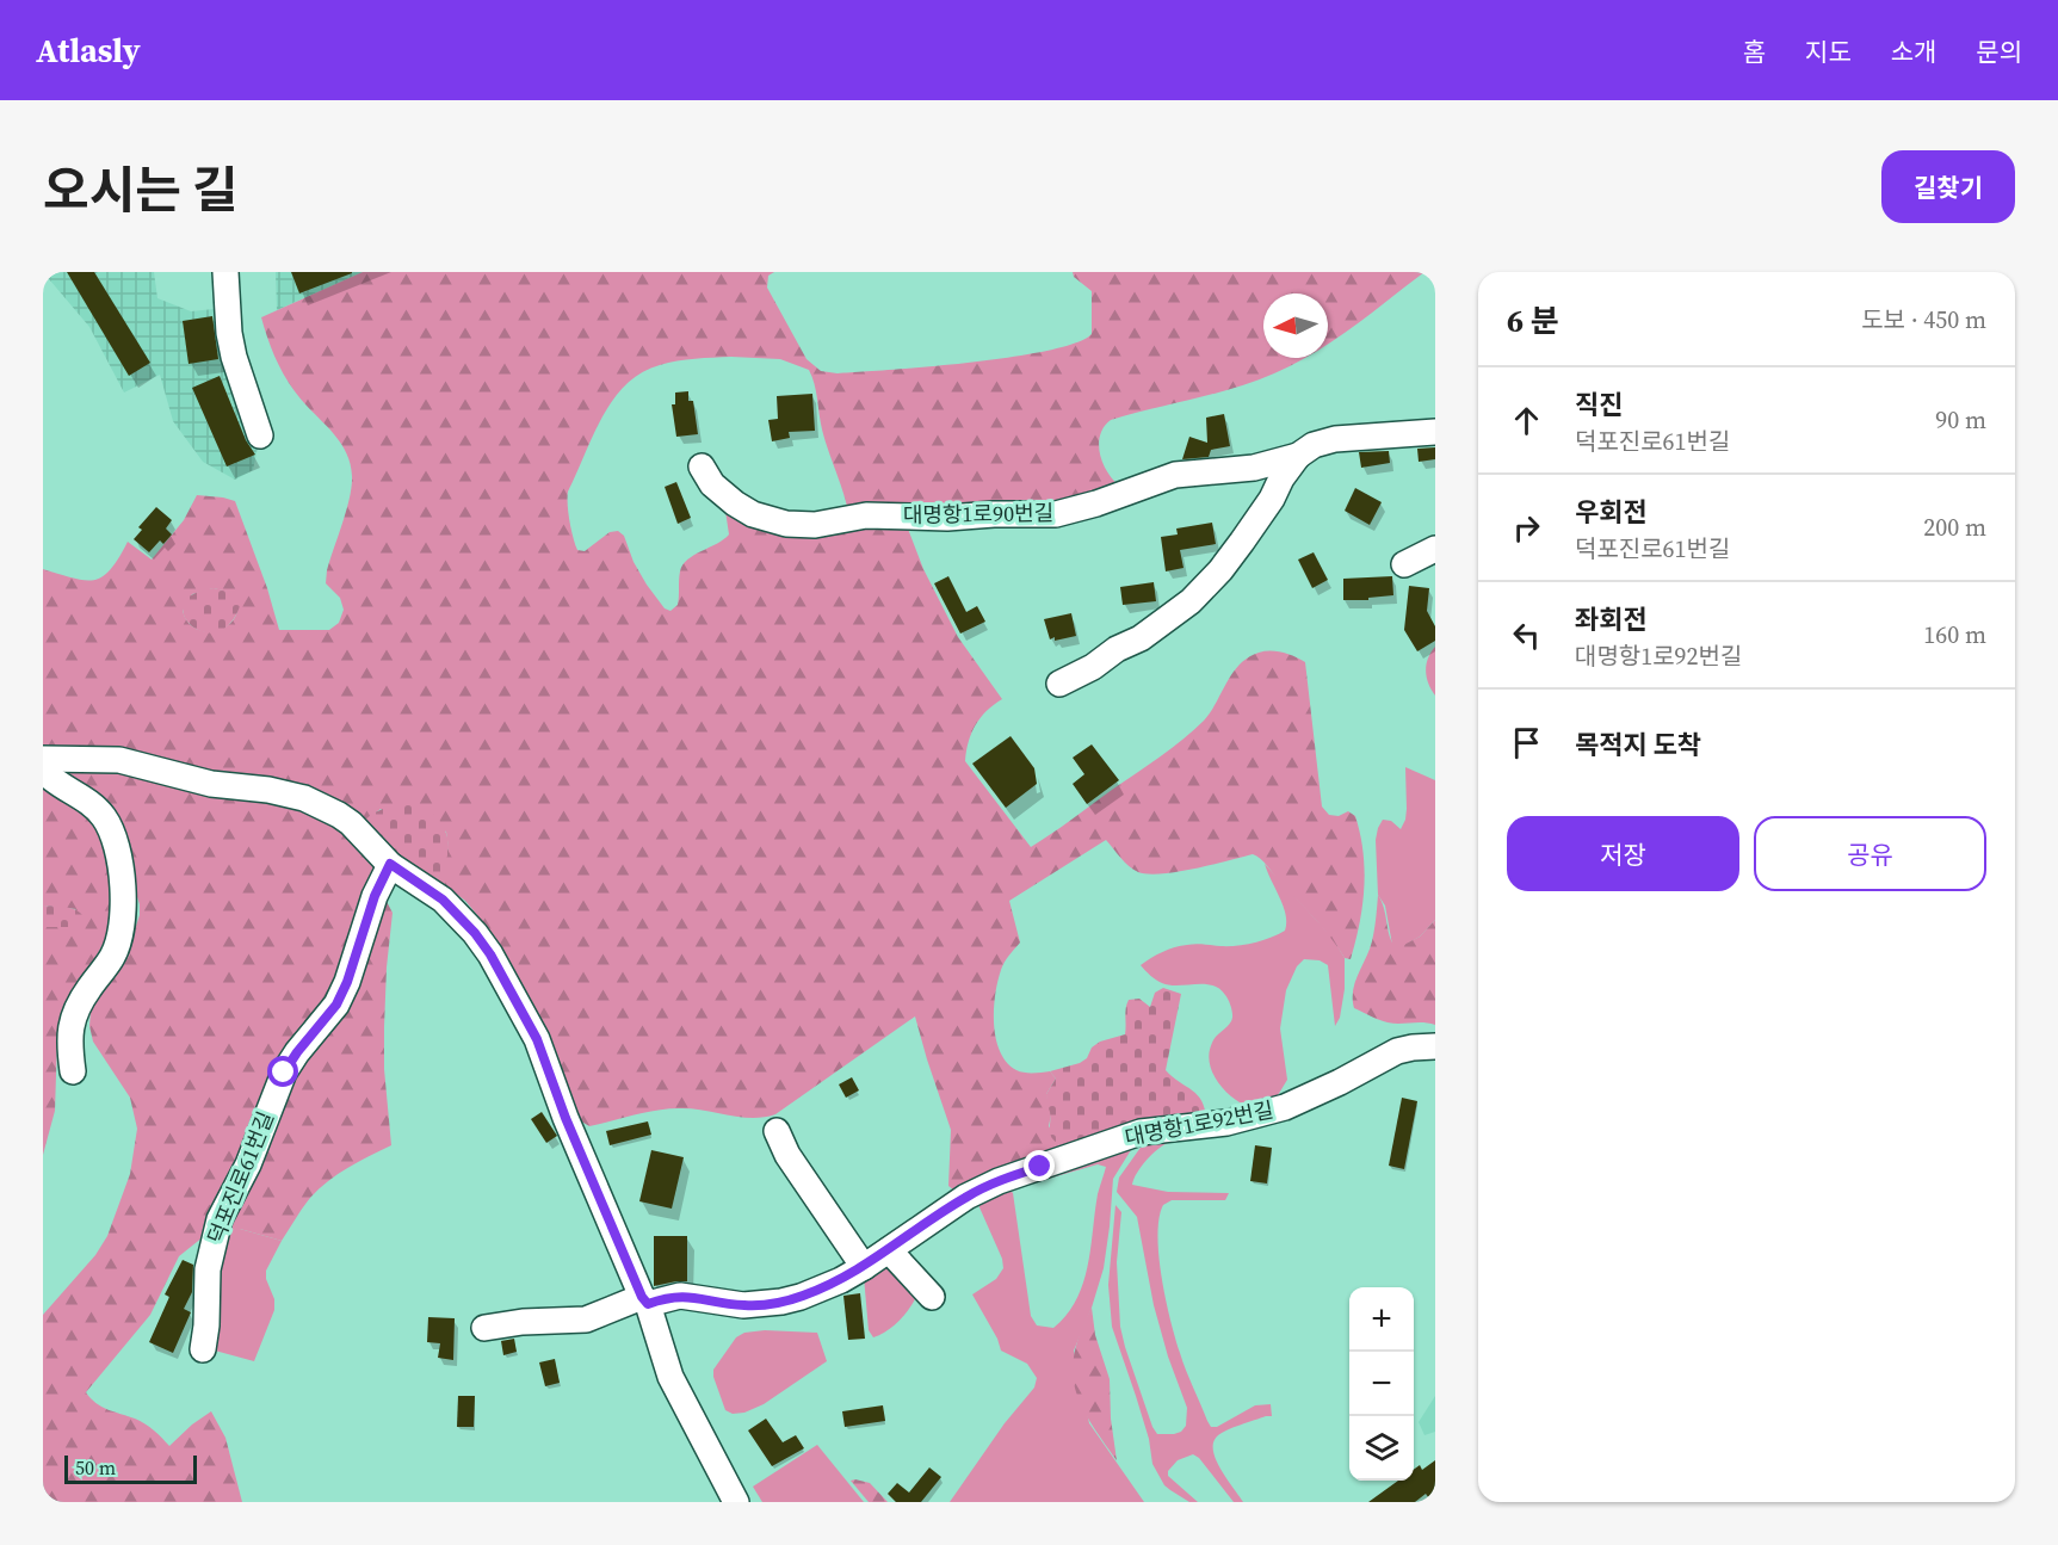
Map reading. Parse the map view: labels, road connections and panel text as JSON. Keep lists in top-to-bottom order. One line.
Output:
{"streets":{"street":["대명항1로90번길","대명항1로92번길","덕포진로61번길"]},"scale_bar":"50 m","north":"left","page":{"header":"Atlasly","nav":["홈","지도","소개","문의"],"title":"오시는 길","buttons":["길찾기",["저장","공유"]],"heading":["6 분","도보 · 450 m"],"list":[["직진","덕포진로61번길","90 m"],["우회전","덕포진로61번길","200 m"],["좌회전","대명항1로92번길","160 m"],"목적지 도착"],"map_buttons":["+","−"],"scale":"50 m"}}
